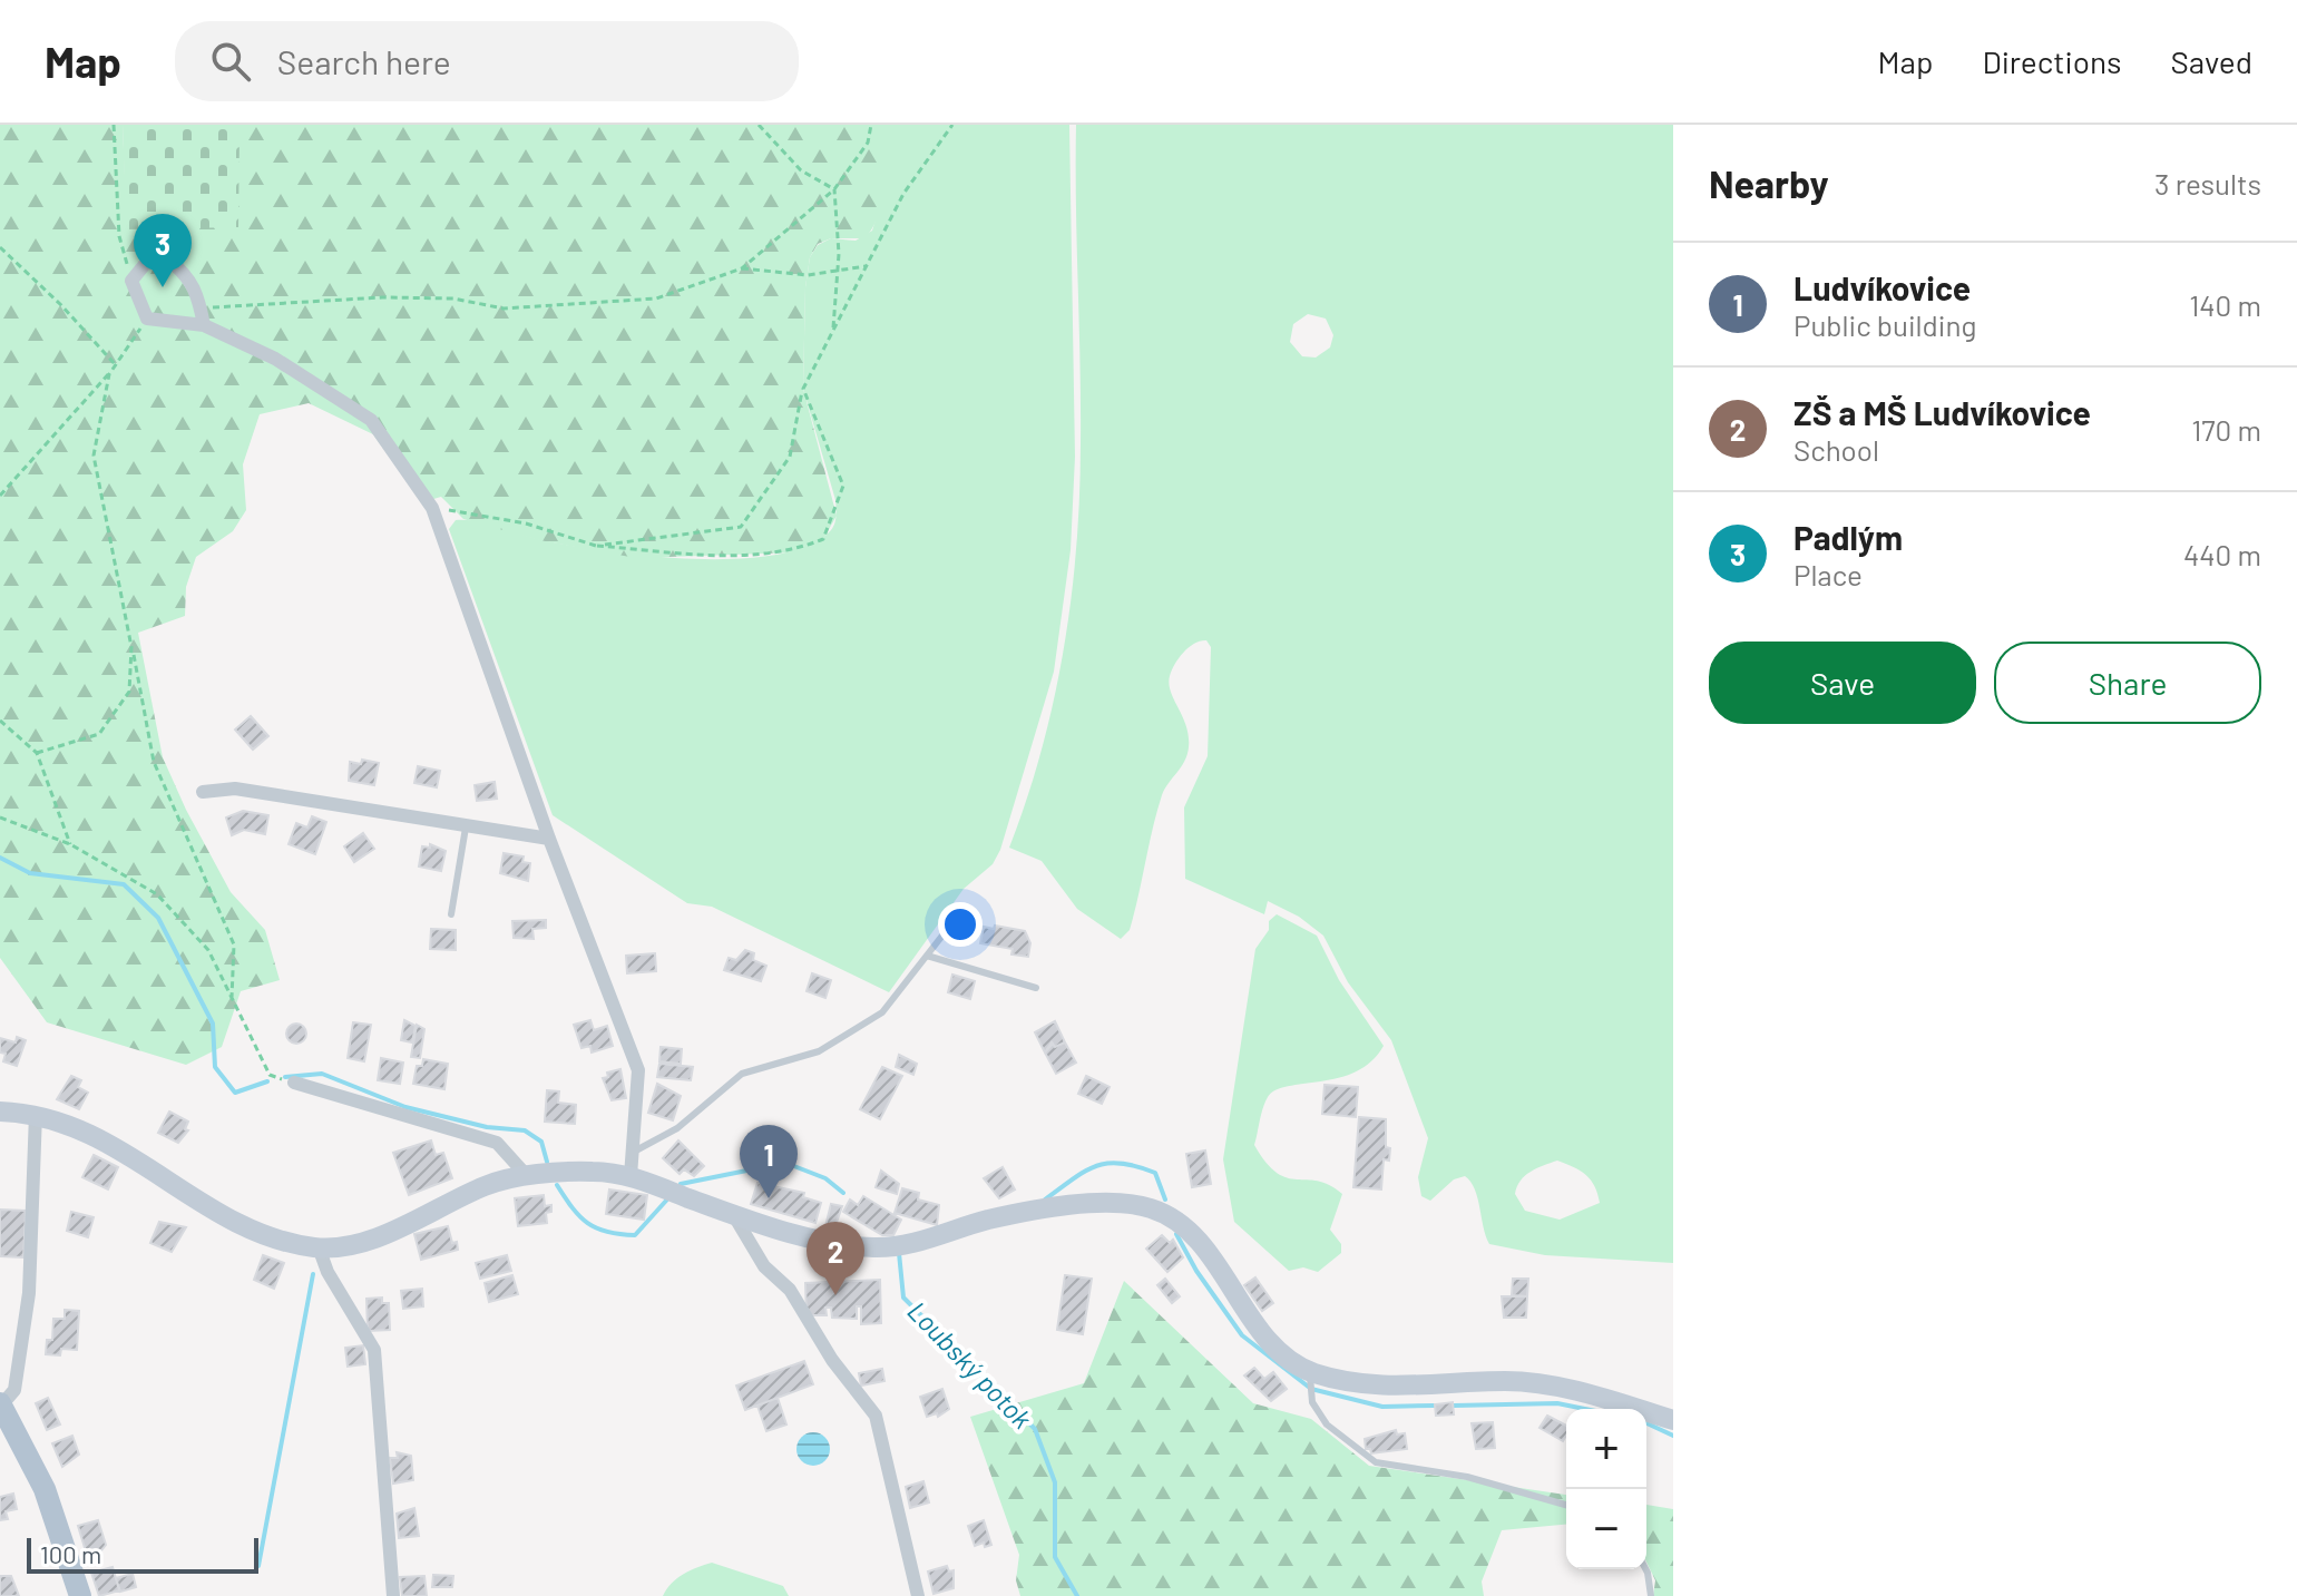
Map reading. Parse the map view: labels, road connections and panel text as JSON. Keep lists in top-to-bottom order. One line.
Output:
{"water":["Loubský potok"],"scale_bar":"100 m","page":{"header":"Map","search":"Search here","nav":["Map","Directions","Saved"],"heading":["Nearby","3 results"],"pins":["3","1","2"],"list":[{"mark":"1","name":"Ludvíkovice","note":"Public building","value":"140 m"},{"mark":"2","name":"ZŠ a MŠ Ludvíkovice","note":"School","value":"170 m"},{"mark":"3","name":"Padlým","note":"Place","value":"440 m"}],"buttons":["Save","Share"],"map_buttons":["+","−"],"scale":"100 m"}}
